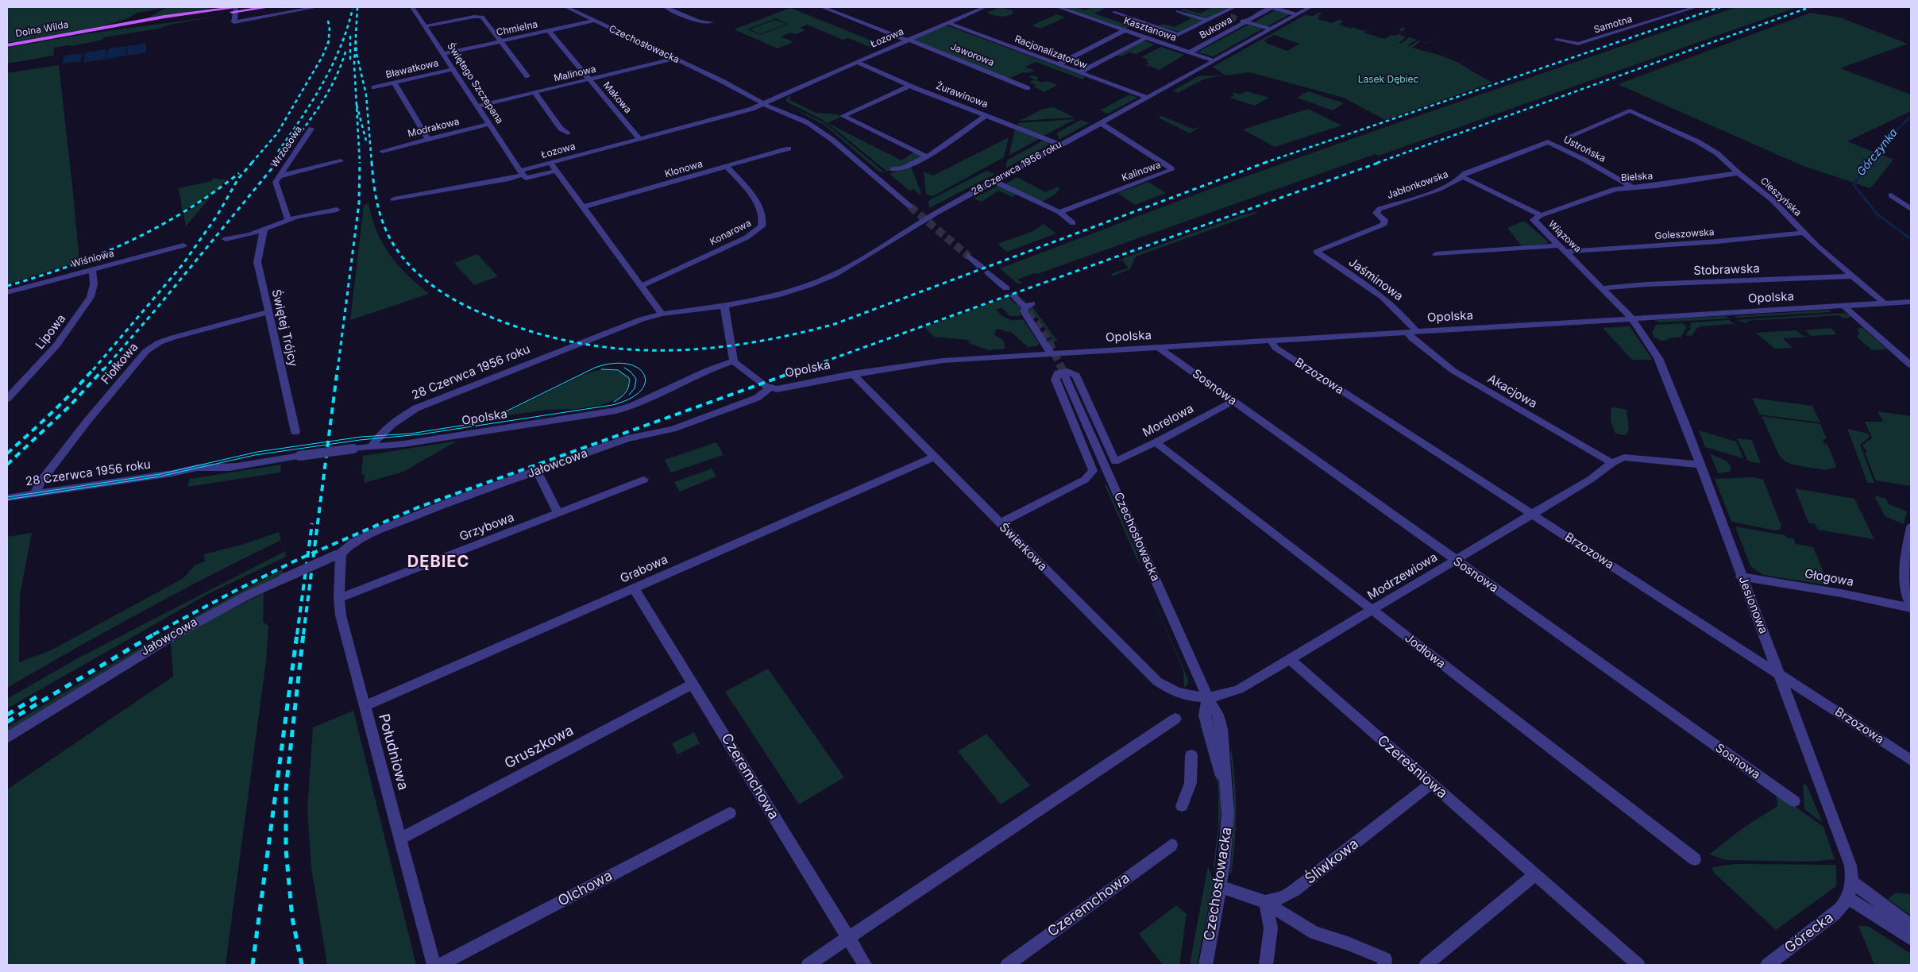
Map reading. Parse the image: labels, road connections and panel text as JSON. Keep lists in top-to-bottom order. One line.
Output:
{"streets":{"main road":["Dolna Wilda"],"street":["Samotna","Bukowa","Chmielna","Kasztanowa","Łozowa","Czechosłowacka","Racjonalizatorów","Jaworowa","Bławatkowa","Malinowa","Świętego Szczepana","Żurawinowa","Makowa","Modrakowa","Wrzosowa","Ustrońska","28 Czerwca 1956 roku","Klonowa","Kalinowa","Bielska","Jabłonkowska","Cieszyńska","Konarowa","Goleszowska","Wiązowa","Wiśniowa","Stobrawska","Jaśminowa","Opolska","Świętej Trójcy","Lipowa","Fiołkowa","Brzozowa","Sosnowa","Akacjowa","Morelowa","Jałowcowa","Grzybowa","Świerkowa","Grabowa","Modrzewiowa","Głogowa","Jesionowa","Jodłowa","Gruszkowa","Południowa","Czereśniowa","Czeremchowa","Śliwkowa","Olchowa","Górecka"]},"crossings":[["Bukowa","Kasztanowa"],["Chmielna","Czechosłowacka"],["Chmielna","Świętego Szczepana"],["Chmielna","Makowa"],["Kasztanowa","28 Czerwca 1956 roku"],["Łozowa","Czechosłowacka"],["Łozowa","Racjonalizatorów"],["Łozowa","Jaworowa"],["Łozowa","Świętego Szczepana"],["Łozowa","Żurawinowa"],["Łozowa","Makowa"],["Czechosłowacka","Malinowa"],["Czechosłowacka","Świerkowa"],["Czechosłowacka","Modrzewiowa"],["Racjonalizatorów","28 Czerwca 1956 roku"],["Bławatkowa","Świętego Szczepana"],["Malinowa","Świętego Szczepana"],["Malinowa","Makowa"],["Świętego Szczepana","Modrakowa"],["Żurawinowa","28 Czerwca 1956 roku"],["Ustrońska","Bielska"],["Ustrońska","Jabłonkowska"],["28 Czerwca 1956 roku","Kalinowa"],["28 Czerwca 1956 roku","Opolska"],["28 Czerwca 1956 roku","Fiołkowa"],["Klonowa","Konarowa"],["Bielska","Cieszyńska"],["Bielska","Wiązowa"],["Jabłonkowska","Wiązowa"],["Jabłonkowska","Jaśminowa"],["Cieszyńska","Goleszowska"],["Cieszyńska","Stobrawska"],["Cieszyńska","Opolska"],["Goleszowska","Wiązowa"],["Wiązowa","Stobrawska"],["Wiązowa","Opolska"],["Wiązowa","Jesionowa"],["Wiśniowa","Lipowa"],["Jaśminowa","Opolska"],["Jaśminowa","Akacjowa"],["Opolska","Brzozowa"],["Opolska","Sosnowa"],["Opolska","Akacjowa"],["Opolska","Jałowcowa"],["Opolska","Świerkowa"],["Opolska","Jesionowa"],["Świętej Trójcy","Fiołkowa"],["Brzozowa","Modrzewiowa"],["Brzozowa","Jesionowa"],["Sosnowa","Morelowa"],["Sosnowa","Modrzewiowa"],["Akacjowa","Modrzewiowa"],["Morelowa","Świerkowa"],["Morelowa","Jodłowa"],["Jałowcowa","Południowa"],["Grzybowa","Południowa"],["Świerkowa","Grabowa"],["Świerkowa","Modrzewiowa"],["Grabowa","Południowa"],["Grabowa","Czeremchowa"],["Modrzewiowa","Jesionowa"],["Modrzewiowa","Jodłowa"],["Modrzewiowa","Czereśniowa"],["Głogowa","Jesionowa"],["Jesionowa","Górecka"],["Gruszkowa","Południowa"],["Gruszkowa","Czeremchowa"],["Czereśniowa","Śliwkowa"]],"districts":["DĘBIEC"],"water":["Górczynka"],"parks":["Lasek Dębiec"]}
